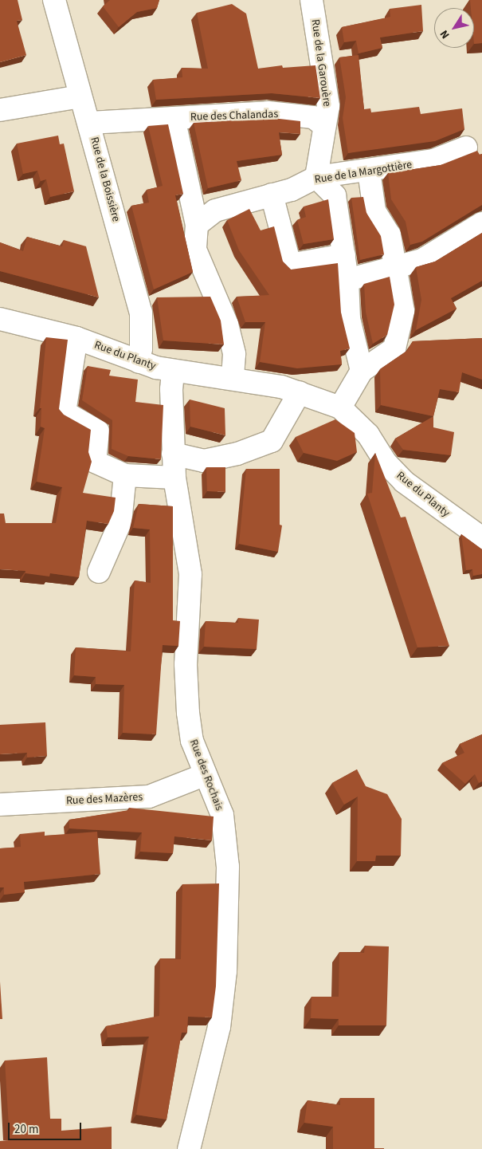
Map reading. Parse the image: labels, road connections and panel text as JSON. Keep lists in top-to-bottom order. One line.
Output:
{"streets":{"street":["Rue de la Garouère","Rue des Chalandas","Rue de la Margottière","Rue de la Boissière","Rue du Planty","Rue des Rochais","Rue des Mazères"]},"crossings":[["Rue de la Garouère","Rue des Chalandas"],["Rue des Chalandas","Rue de la Boissière"],["Rue de la Boissière","Rue du Planty"],["Rue des Rochais","Rue des Mazères"]],"scale_bar":"20 m","north":"bottom left"}
